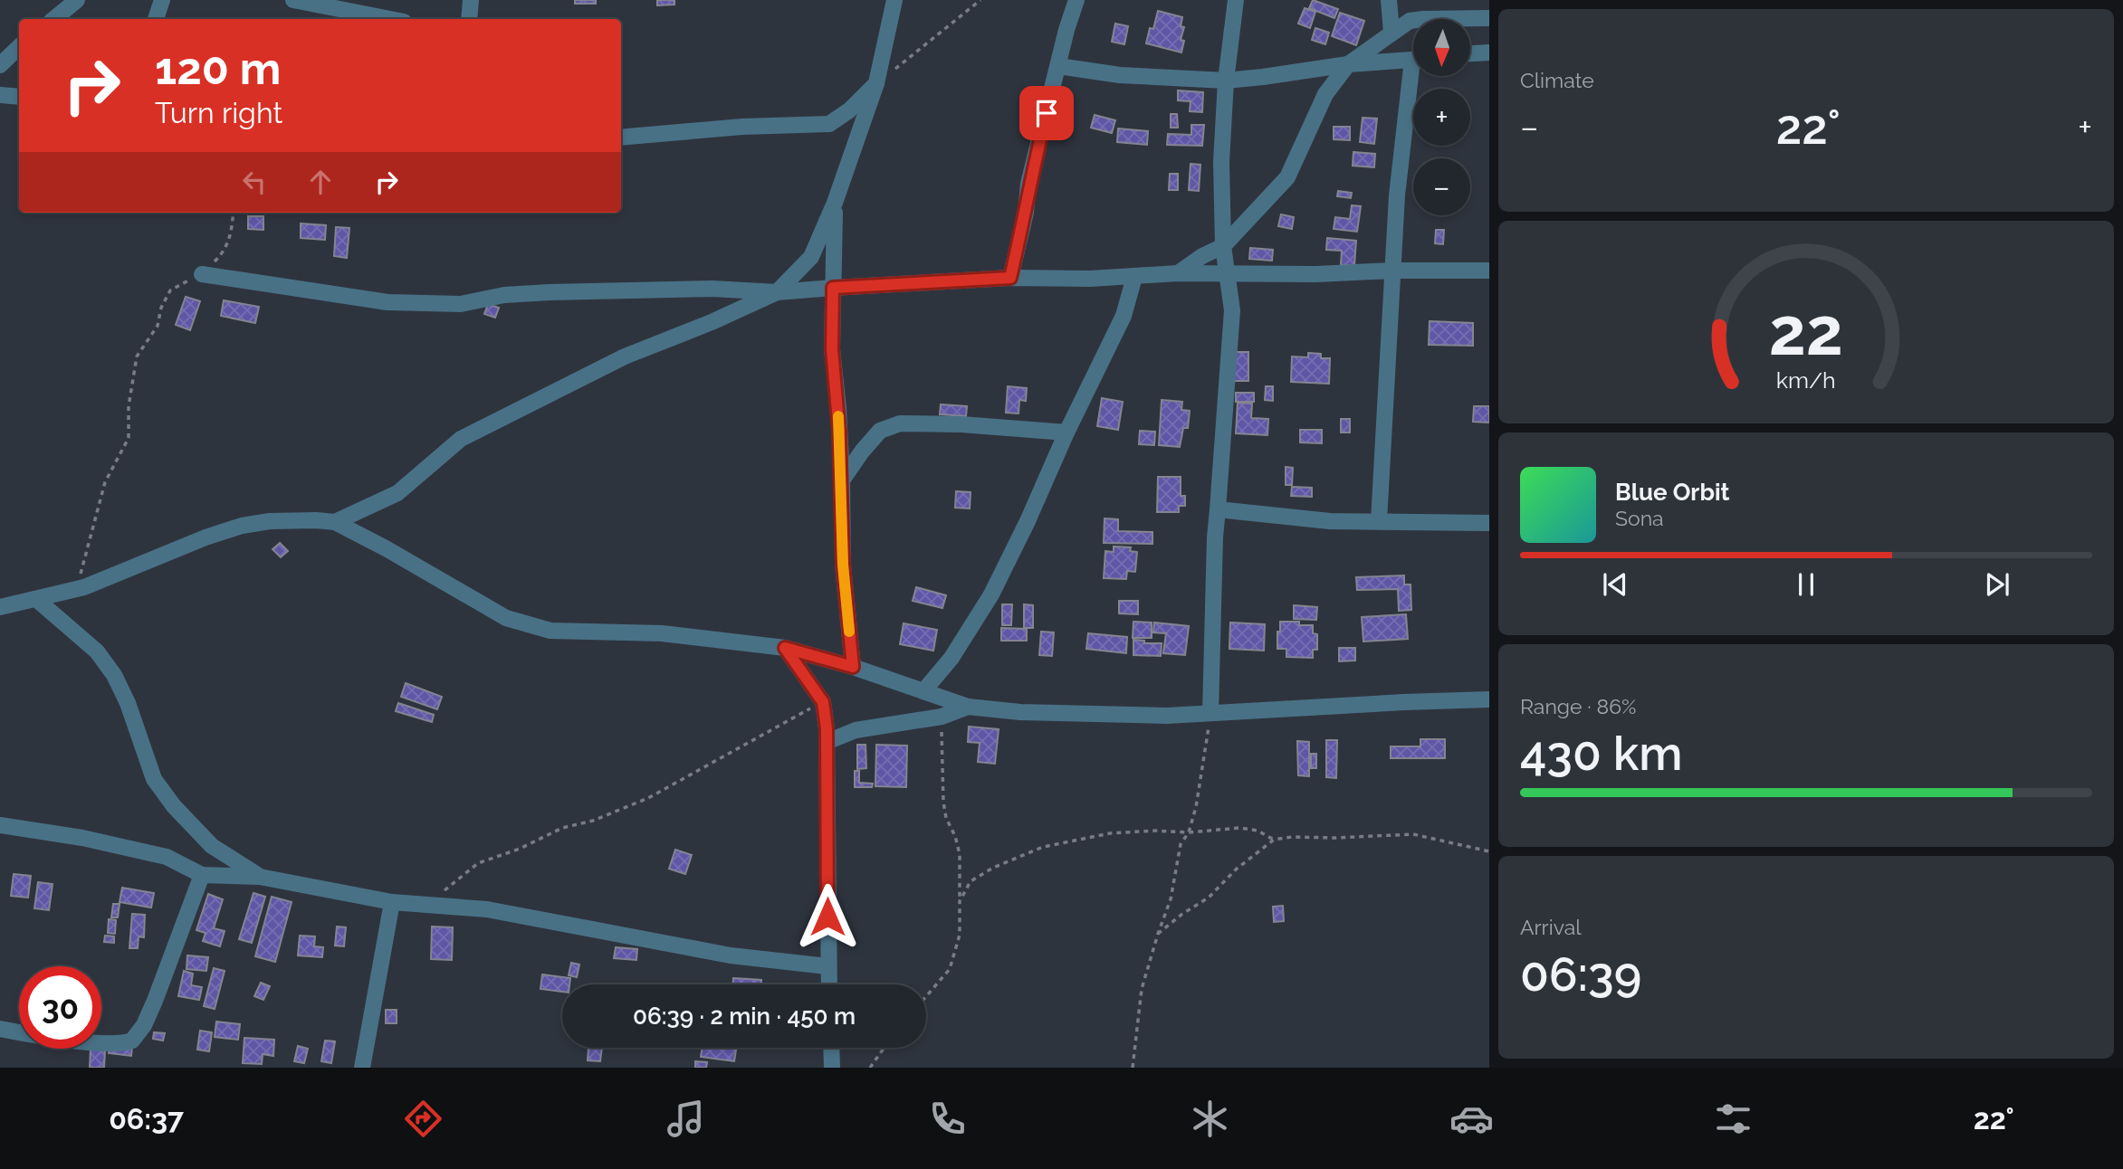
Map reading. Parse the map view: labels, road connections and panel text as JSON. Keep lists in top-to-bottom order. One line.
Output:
{"north":"bottom","page":{"tile":["Climate",["Range · 86%","430 km"],["Arrival","06:39"]],"map_buttons":["+","−"],"turn":["120 m","Turn right"],"heat":["−","22°","+"],"song":["Blue Orbit","Sona"],"limit":"30","trip":"06:39 · 2 min · 450 m","tabs":["06:37","22°"],"gauge":["22","km/h"]}}
